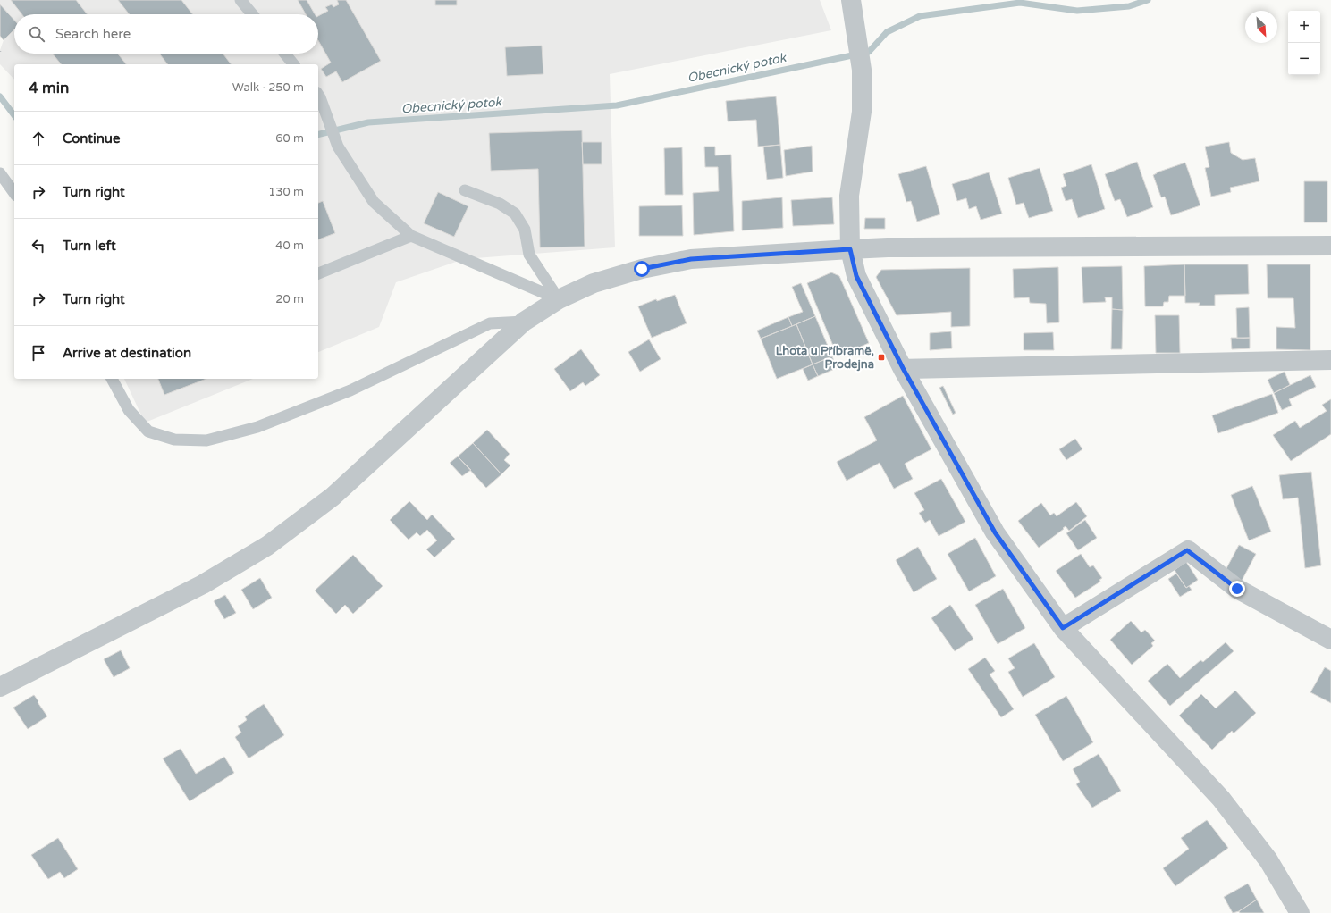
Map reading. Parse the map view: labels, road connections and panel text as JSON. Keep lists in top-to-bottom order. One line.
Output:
{"water":["Obecnický potok"],"places":{"transit":["Lhota u Příbramě, Prodejna"]},"north":"bottom right","page":{"map_buttons":["+","−"],"search":"Search here","heading":["4 min","Walk · 250 m"],"list":[["Continue","60 m"],["Turn right","130 m"],["Turn left","40 m"],["Turn right","20 m"],"Arrive at destination"]}}
